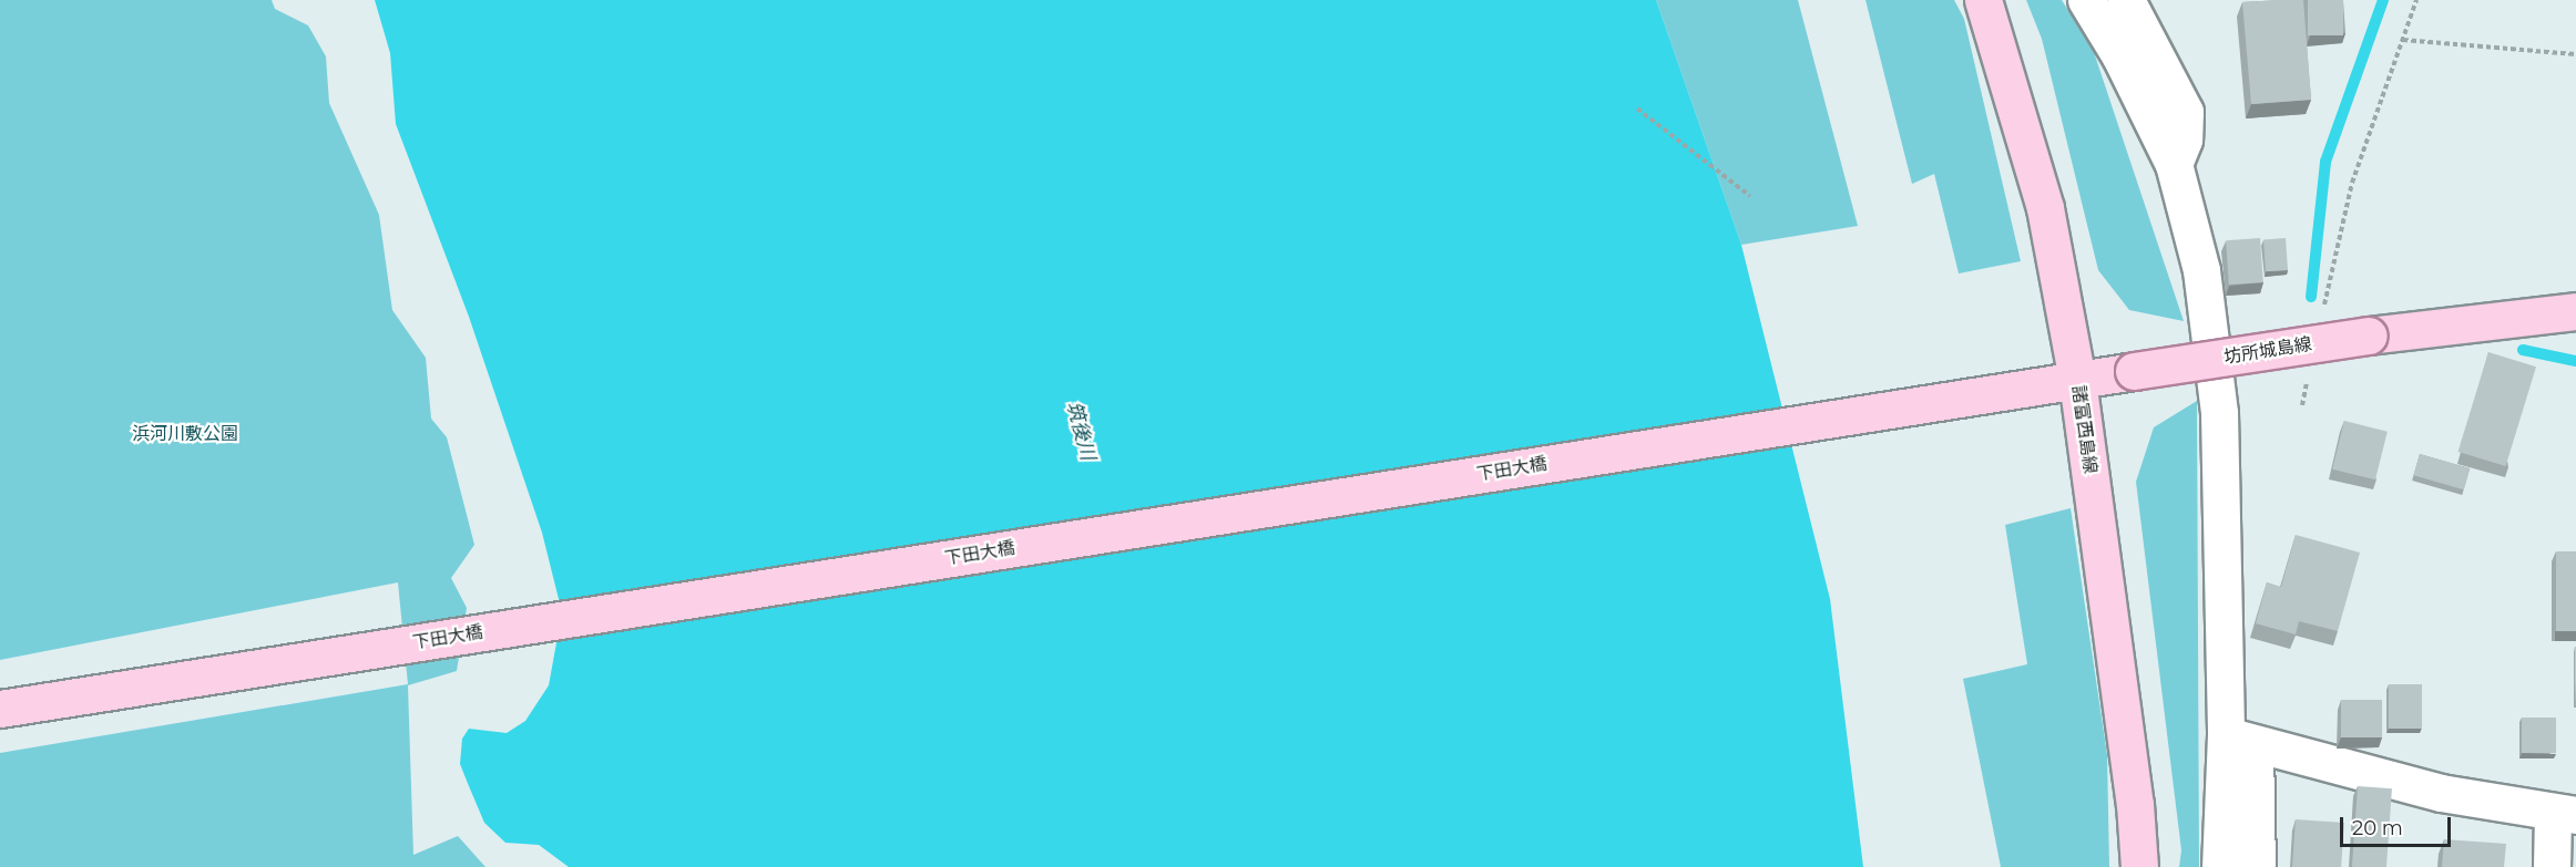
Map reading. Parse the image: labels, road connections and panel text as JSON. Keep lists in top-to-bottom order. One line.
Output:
{"streets":{"main road":["坊所城島線","諸富西島線","下田大橋"]},"crossings":[["坊所城島線","諸富西島線"],["坊所城島線","下田大橋"]],"water":["筑後川"],"parks":["浜河川敷公園"],"scale_bar":"20 m"}
